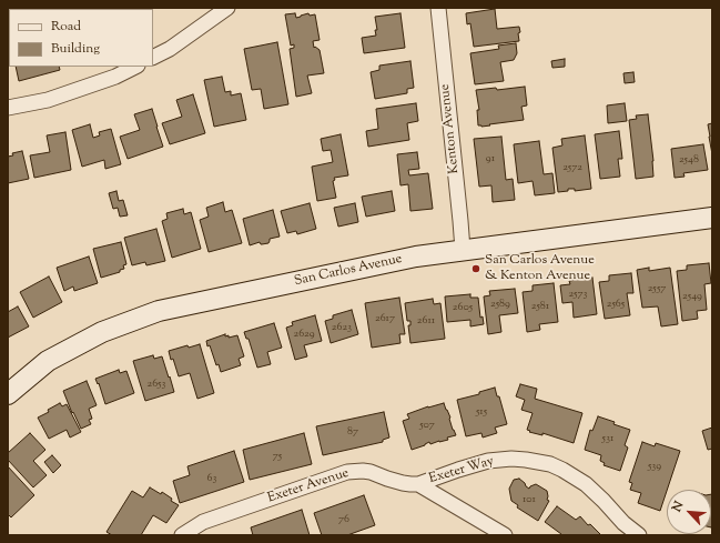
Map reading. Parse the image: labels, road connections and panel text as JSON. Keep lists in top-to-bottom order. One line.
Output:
{"streets":{"main road":["San Carlos Avenue"],"street":["Kenton Avenue","Exeter Way","Exeter Avenue"]},"crossings":[["Kenton Avenue","San Carlos Avenue"],["Exeter Way","Exeter Avenue"]],"places":["San Carlos Avenue & Kenton Avenue"],"house_numbers":["91","2548","2572","2557","2573","2549","2589","2565","2581","2605","2617","2611","2623","2629","2653","515","507","87","531","75","539","63","101","76"],"legend":["Road","Building"],"north":"top left"}
